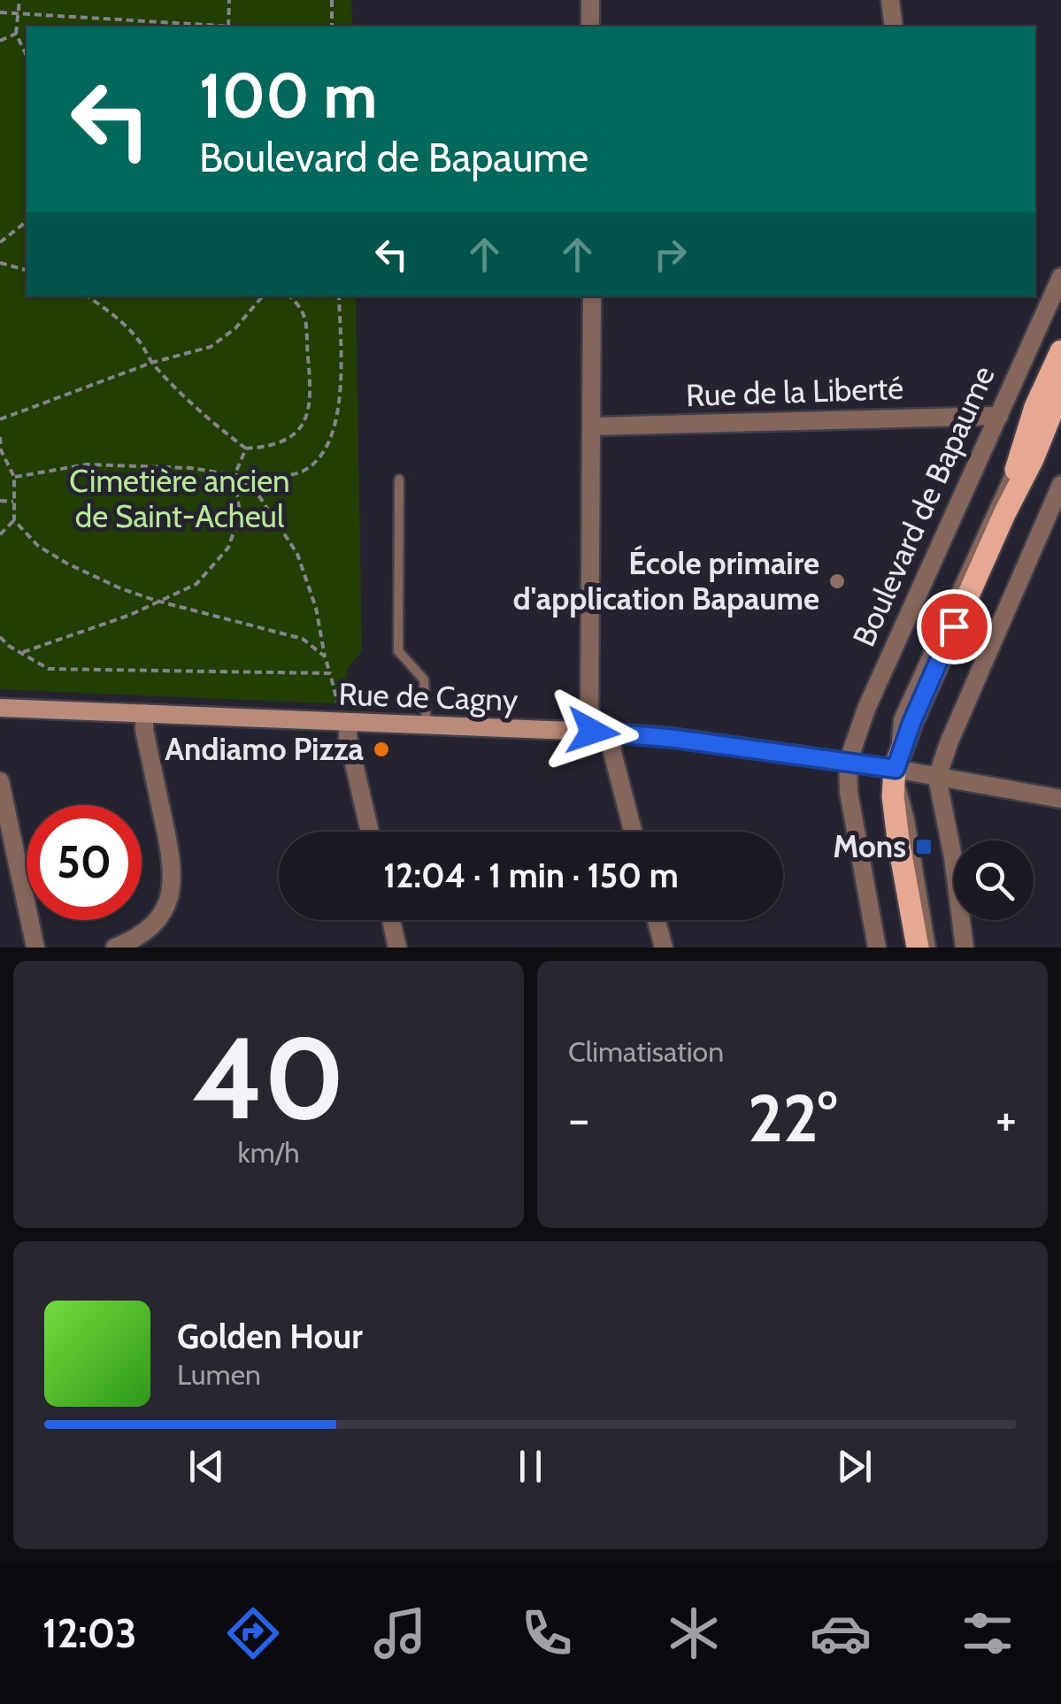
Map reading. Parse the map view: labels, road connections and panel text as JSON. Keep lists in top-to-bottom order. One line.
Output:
{"streets":{"main road":["Boulevard de Bapaume","Rue de Cagny"],"street":["Rue de la Liberté"]},"crossings":[["Rue de la Liberté","Boulevard de Bapaume"],["Boulevard de Bapaume","Rue de Cagny"]],"parks":["Cimetière ancien de Saint-Acheul"],"places":{"other":["École primaire d'application Bapaume","Andiamo Pizza"],"transit":["Mons"]},"page":{"turn":["100 m","Boulevard de Bapaume"],"limit":"50","trip":"12:04 · 1 min · 150 m","tile":[["40","km/h"],"Climatisation"],"heat":["−","22°","+"],"song":["Golden Hour","Lumen"],"tabs":"12:03"}}
